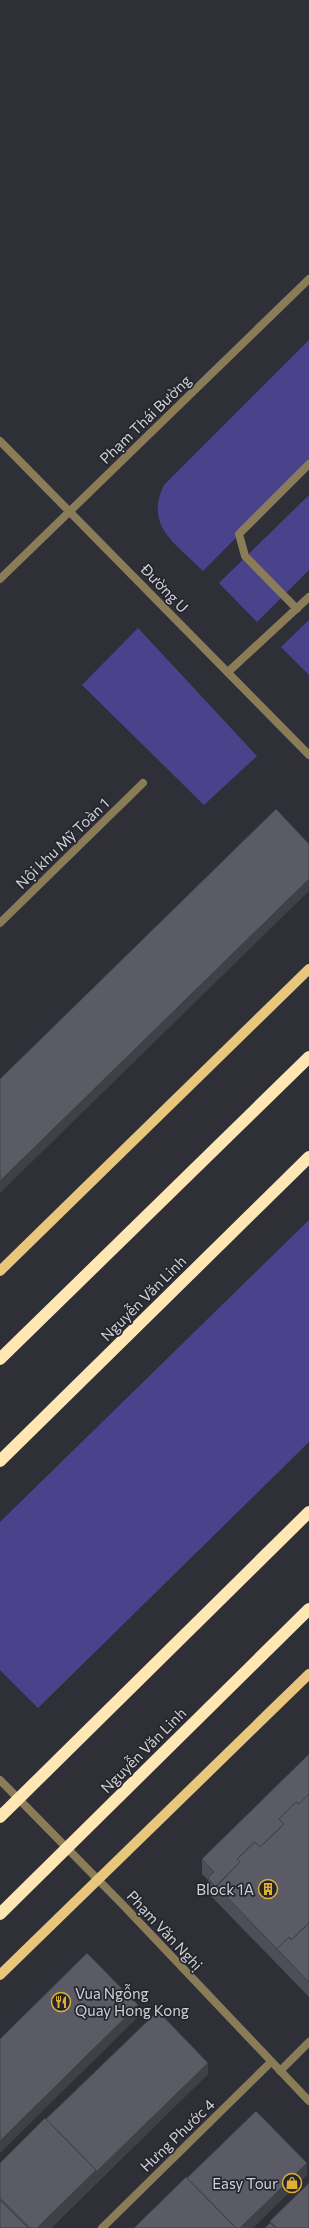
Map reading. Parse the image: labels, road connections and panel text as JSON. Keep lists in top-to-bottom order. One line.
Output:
{"streets":{"highway":["Nguyễn Văn Linh"],"street":["Phạm Thái Bường","Đường U","Nội khu Mỹ Toàn 1","Phạm Văn Nghị","Hưng Phước 4"]},"crossings":[["Phạm Thái Bường","Đường U"],["Nguyễn Văn Linh","Phạm Văn Nghị"],["Phạm Văn Nghị","Hưng Phước 4"]],"places":{"building":["Block 1A"],"restaurant":["Vua Ngỗng Quay Hong Kong"],"shop":["Easy Tour"]}}
